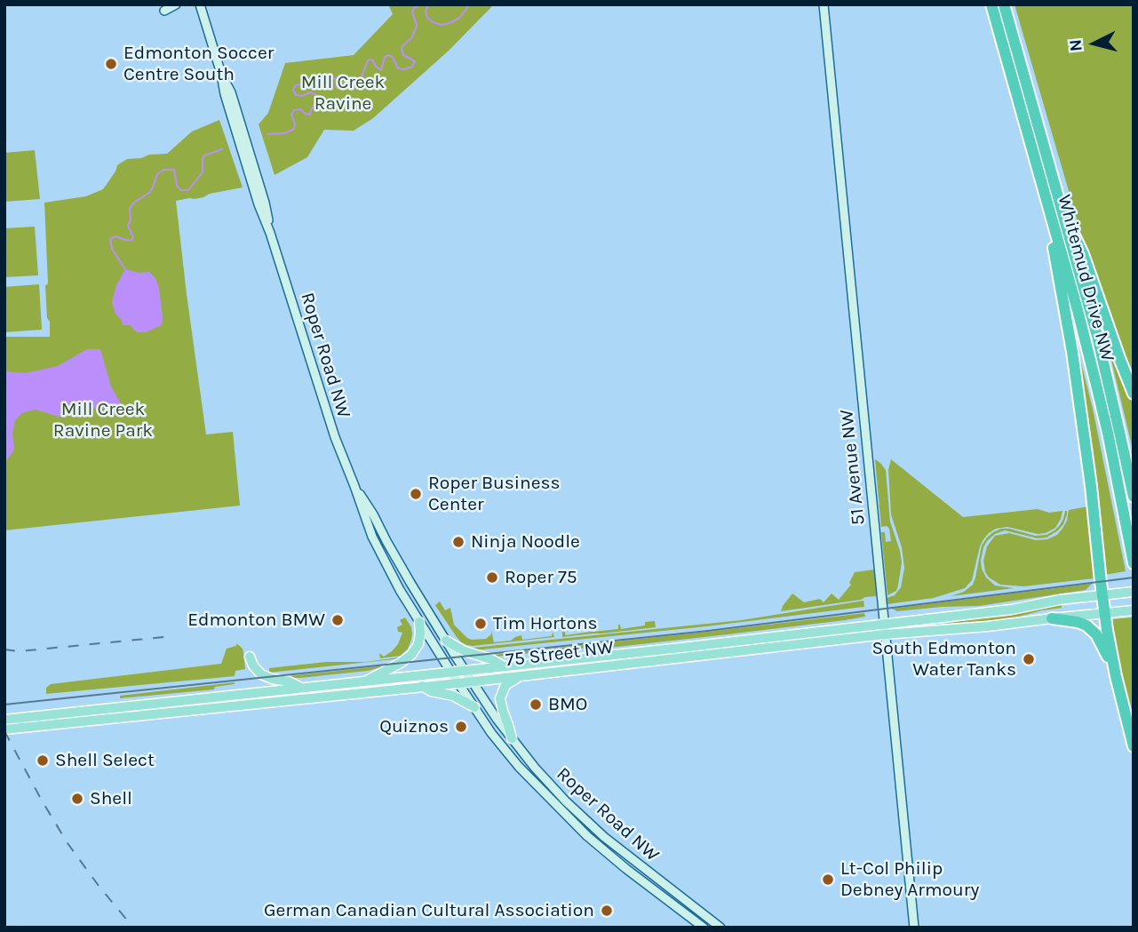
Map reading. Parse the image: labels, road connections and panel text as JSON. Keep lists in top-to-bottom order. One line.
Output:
{"streets":{"highway":["Whitemud Drive NW"],"main road":["Roper Road NW","51 Avenue NW","75 Street NW"]},"crossings":[["Roper Road NW","75 Street NW"],["51 Avenue NW","75 Street NW"]],"parks":["Mill Creek Ravine","Mill Creek Ravine Park"],"places":["Edmonton Soccer Centre South","Roper Business Center","Ninja Noodle","Roper 75","Edmonton BMW","Tim Hortons","South Edmonton Water Tanks","BMO","Quiznos","Shell Select","Shell","Lt-Col Philip Debney Armoury","German Canadian Cultural Association"],"north":"left"}
